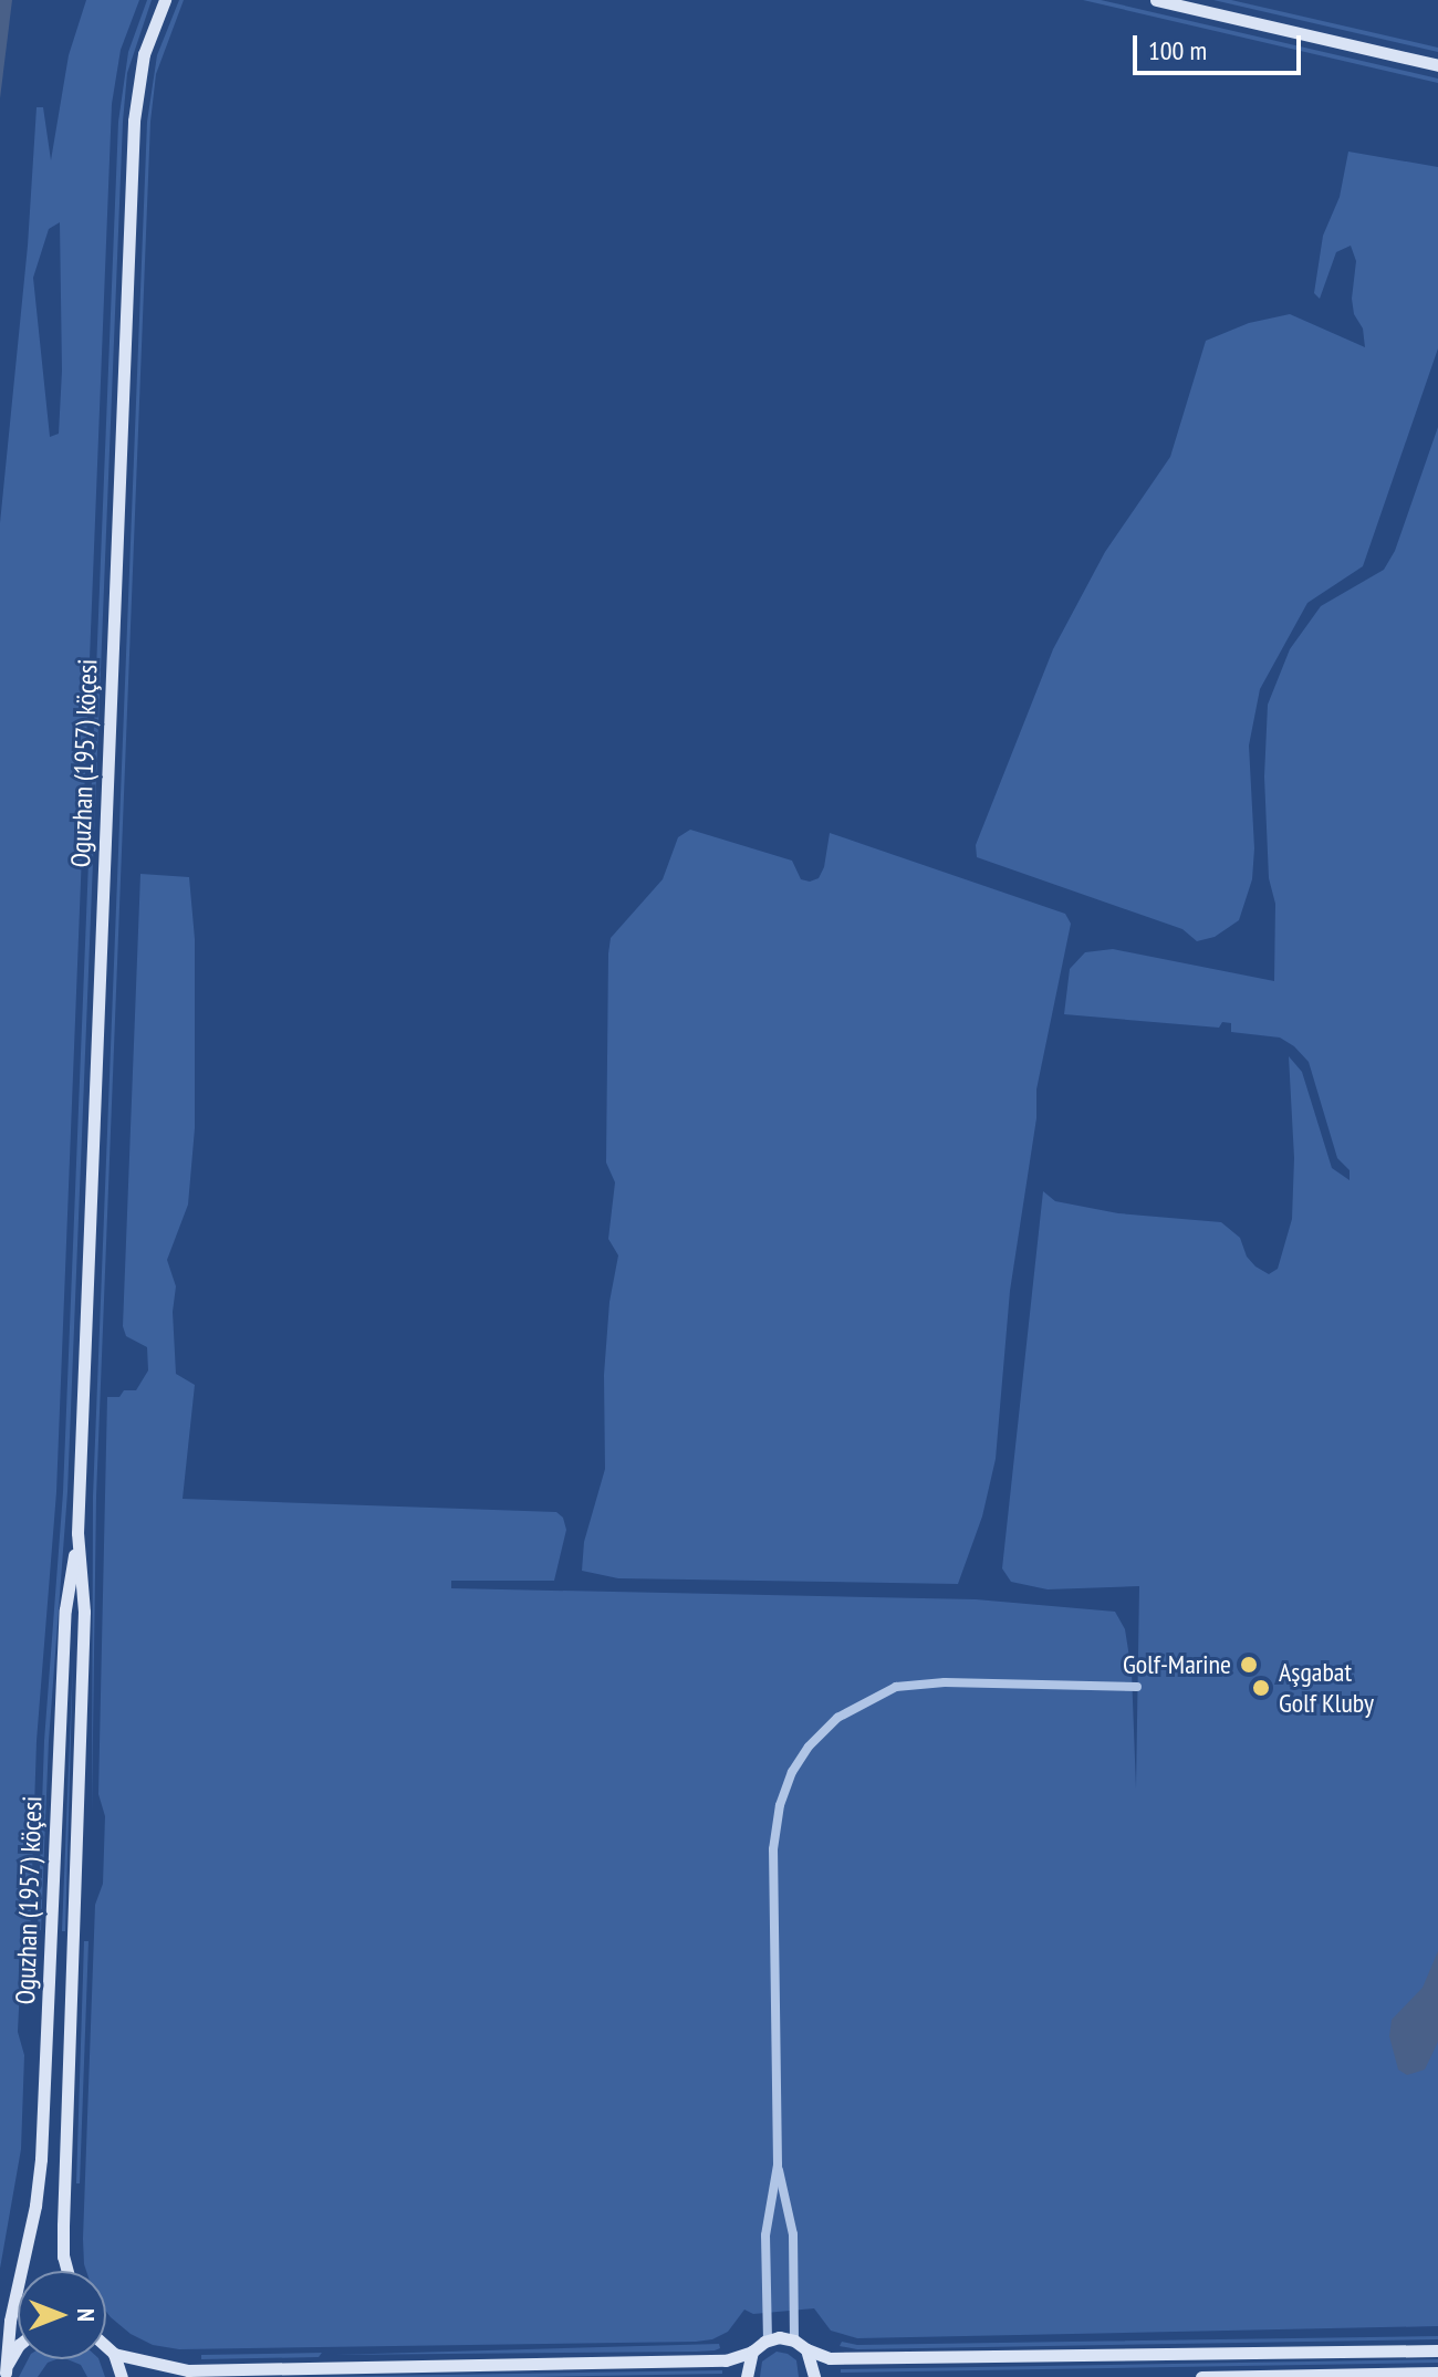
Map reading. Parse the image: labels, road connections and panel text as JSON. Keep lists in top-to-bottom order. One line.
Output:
{"streets":{"main road":["Oguzhan (1957) köçesi"]},"places":["Golf-Marine","Aşgabat Golf Kluby"],"scale_bar":"100 m","north":"right"}
